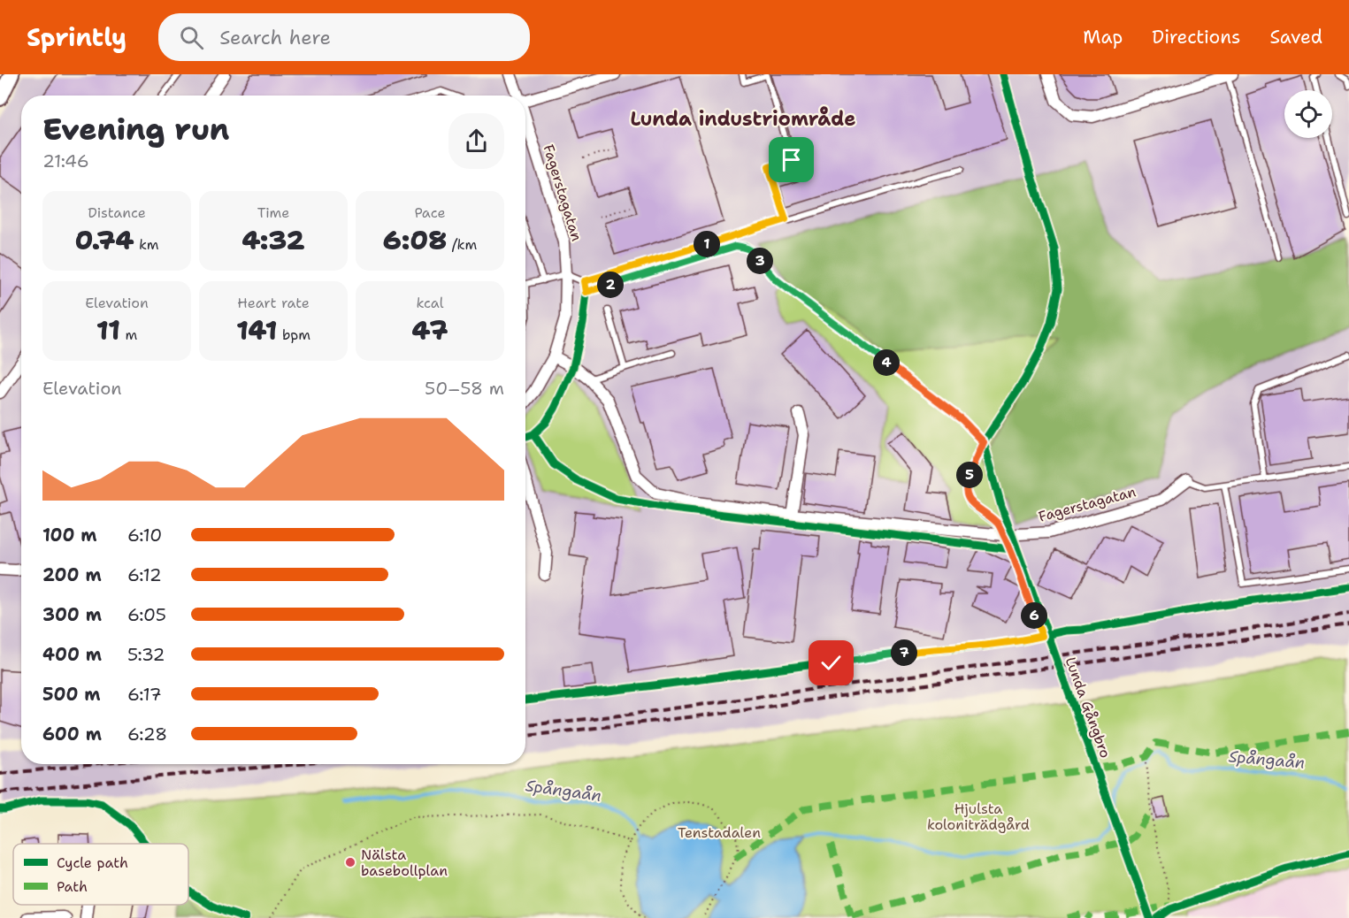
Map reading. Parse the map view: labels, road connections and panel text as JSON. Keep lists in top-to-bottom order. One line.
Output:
{"streets":{"street":["Fagerstagatan"],"cycle path":["Lunda Gångbro"]},"districts":["Lunda industriområde"],"water":["Spångaån"],"parks":["Hjulsta koloniträdgård","Tenstadalen"],"places":["Nälsta basebollplan"],"legend":["Cycle path","Path"],"page":{"header":"Sprintly","search":"Search here","nav":["Map","Directions","Saved"],"heading":["Evening run","21:46"],"stats":[["Distance","0.74 km"],["Time","4:32"],["Pace","6:08 /km"],["Elevation","11 m"],["Heart rate","141 bpm"],["kcal","47"]],"pins":["1","3","2","4","5","6","7"],"chart":["Elevation","50–58 m"],"list":[{"name":"100 m","note":"6:10"},{"name":"200 m","note":"6:12"},{"name":"300 m","note":"6:05"},{"name":"400 m","note":"5:32"},{"name":"500 m","note":"6:17"},{"name":"600 m","note":"6:28"}]}}
